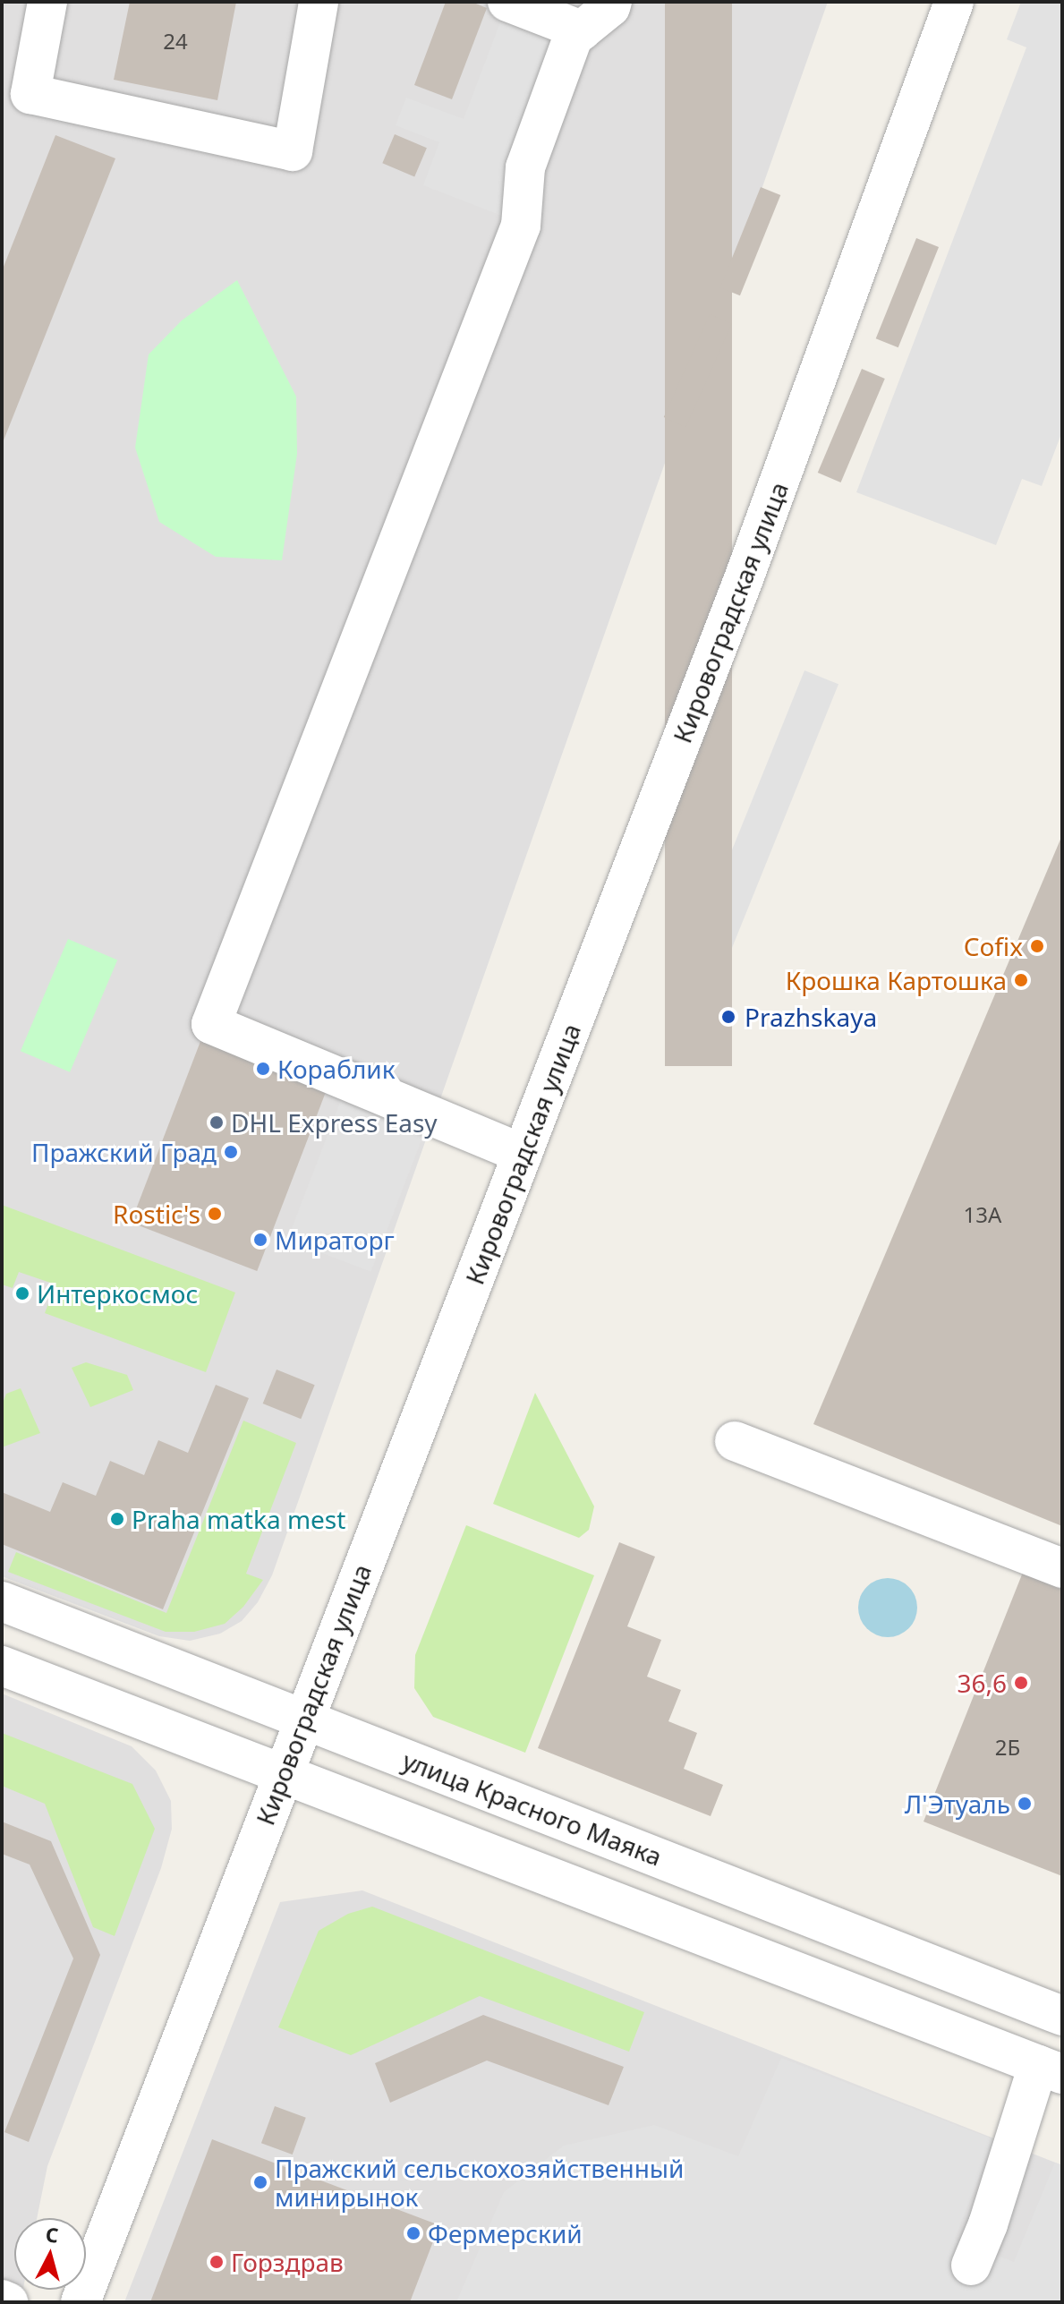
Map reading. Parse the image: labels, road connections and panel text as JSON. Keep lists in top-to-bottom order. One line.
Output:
{"streets":{"street":["Кировоградская улица","улица Красного Маяка"]},"crossings":[["Кировоградская улица","улица Красного Маяка"]],"places":["Cofix","Крошка Картошка","Prazhskaya","Кораблик","DHL Express Easy","Пражский Град","Rostic's","Мираторг","Интеркосмос","Praha matka mest","36,6","Л'Этуаль","Пражский сельскохозяйственный минирынок","Фермерский","Горздрав"],"house_numbers":["24","13А","2Б"],"north":"top"}
